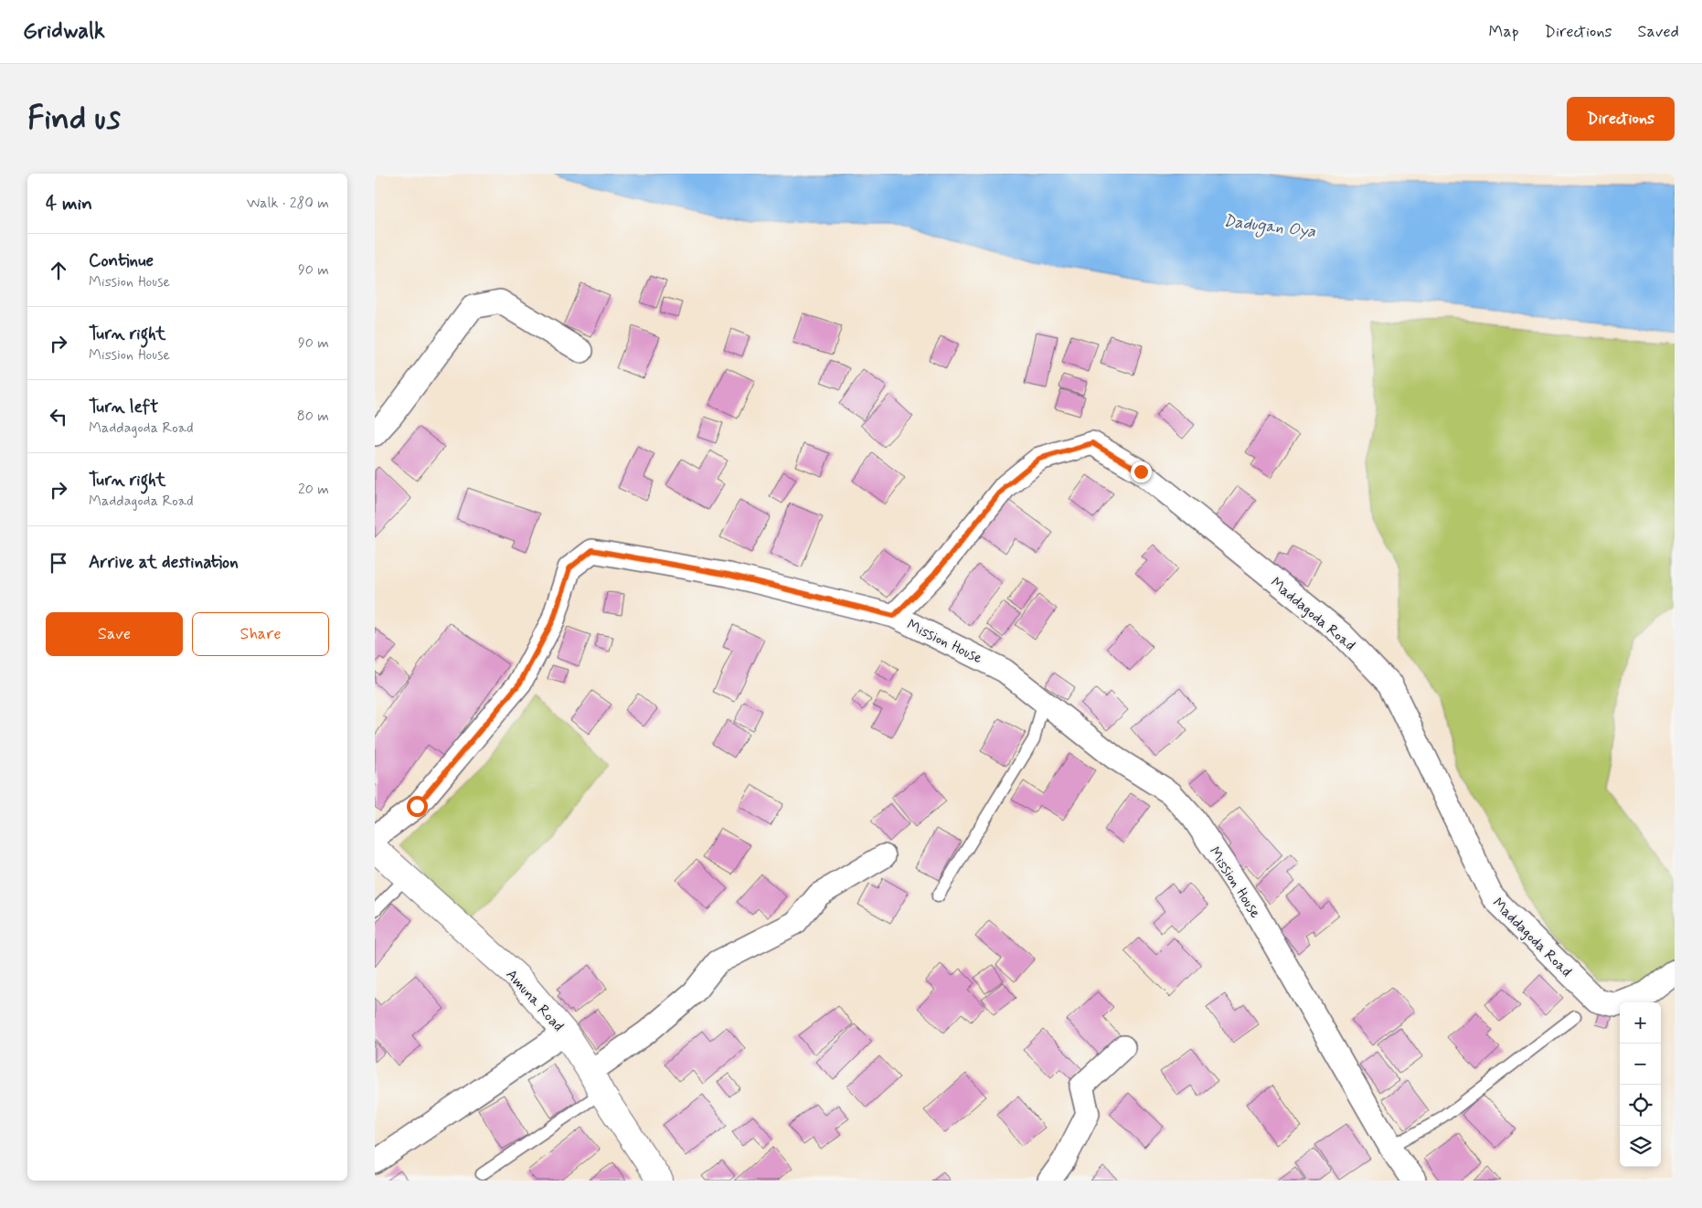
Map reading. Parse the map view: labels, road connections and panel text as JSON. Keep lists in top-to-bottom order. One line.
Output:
{"streets":{"street":["Maddagoda Road","Mission House","Amuna Road"]},"crossings":[["Maddagoda Road","Mission House"]],"water":["Dadugan Oya"],"page":{"header":"Gridwalk","nav":["Map","Directions","Saved"],"buttons":["Directions",["Save","Share"]],"title":"Find us","heading":["4 min","Walk · 280 m"],"list":[["Continue","Mission House","90 m"],["Turn right","Mission House","90 m"],["Turn left","Maddagoda Road","80 m"],["Turn right","Maddagoda Road","20 m"],"Arrive at destination"],"map_buttons":["+","−"]}}
